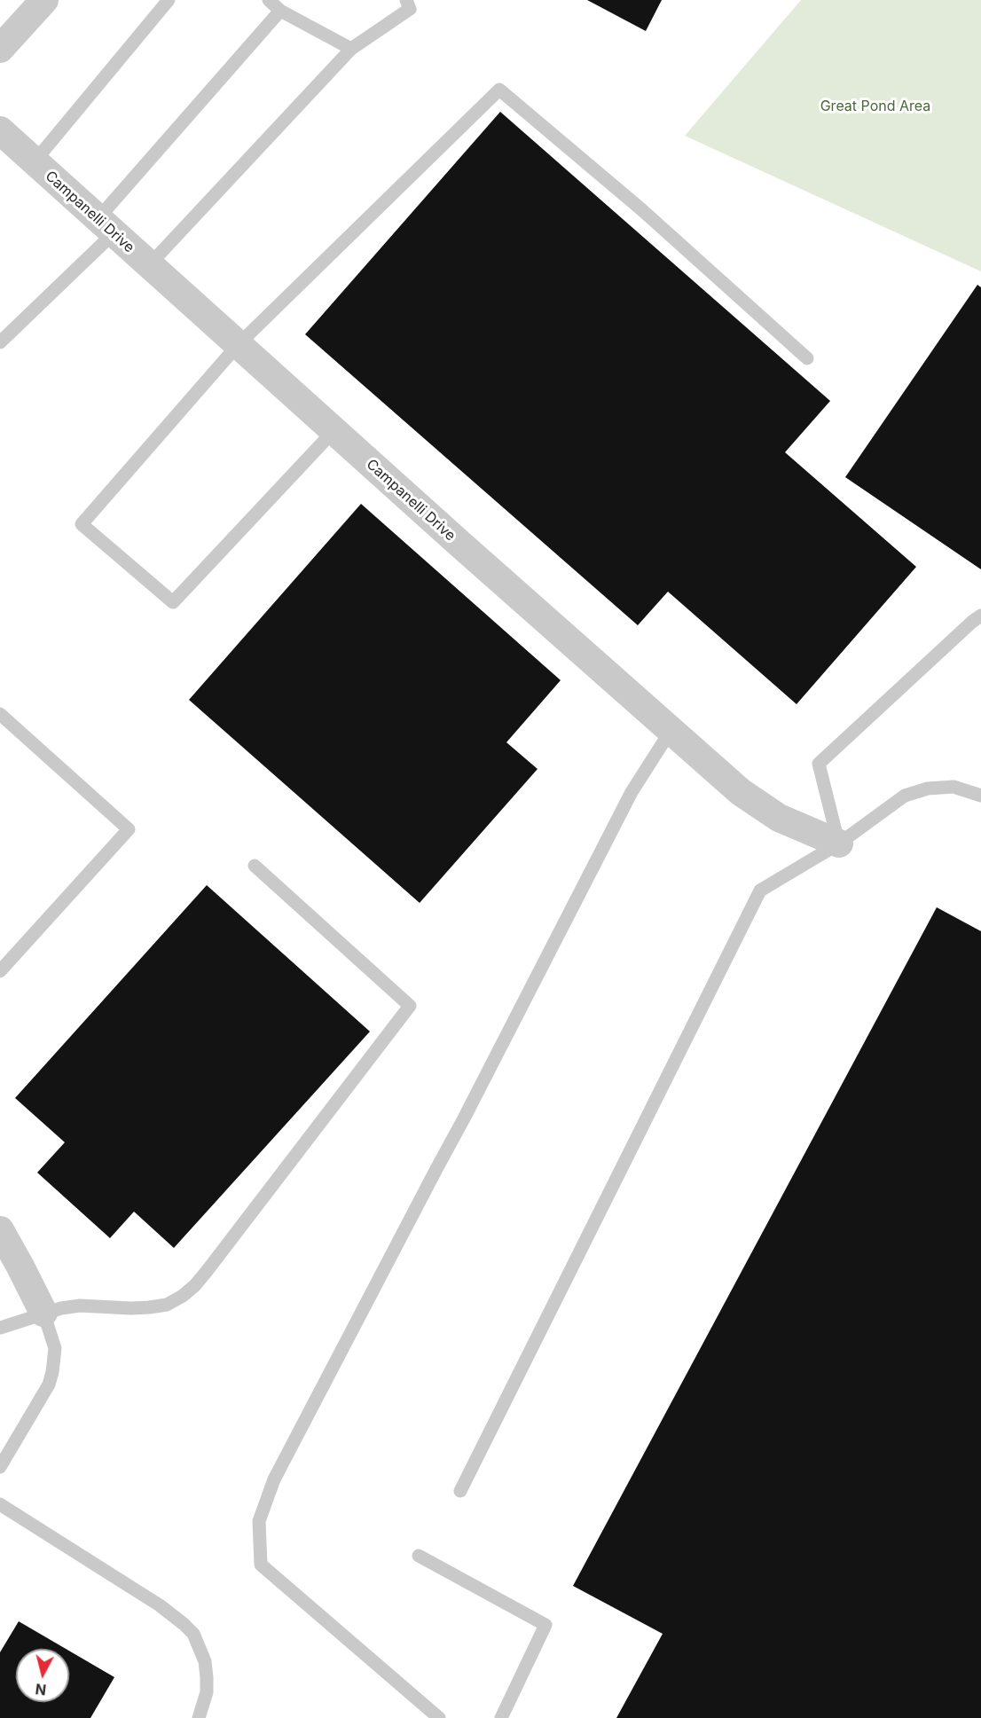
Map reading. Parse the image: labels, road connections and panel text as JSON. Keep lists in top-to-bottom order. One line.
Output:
{"streets":{"street":["Campanelli Drive"]},"parks":["Great Pond Area"],"north":"bottom"}
